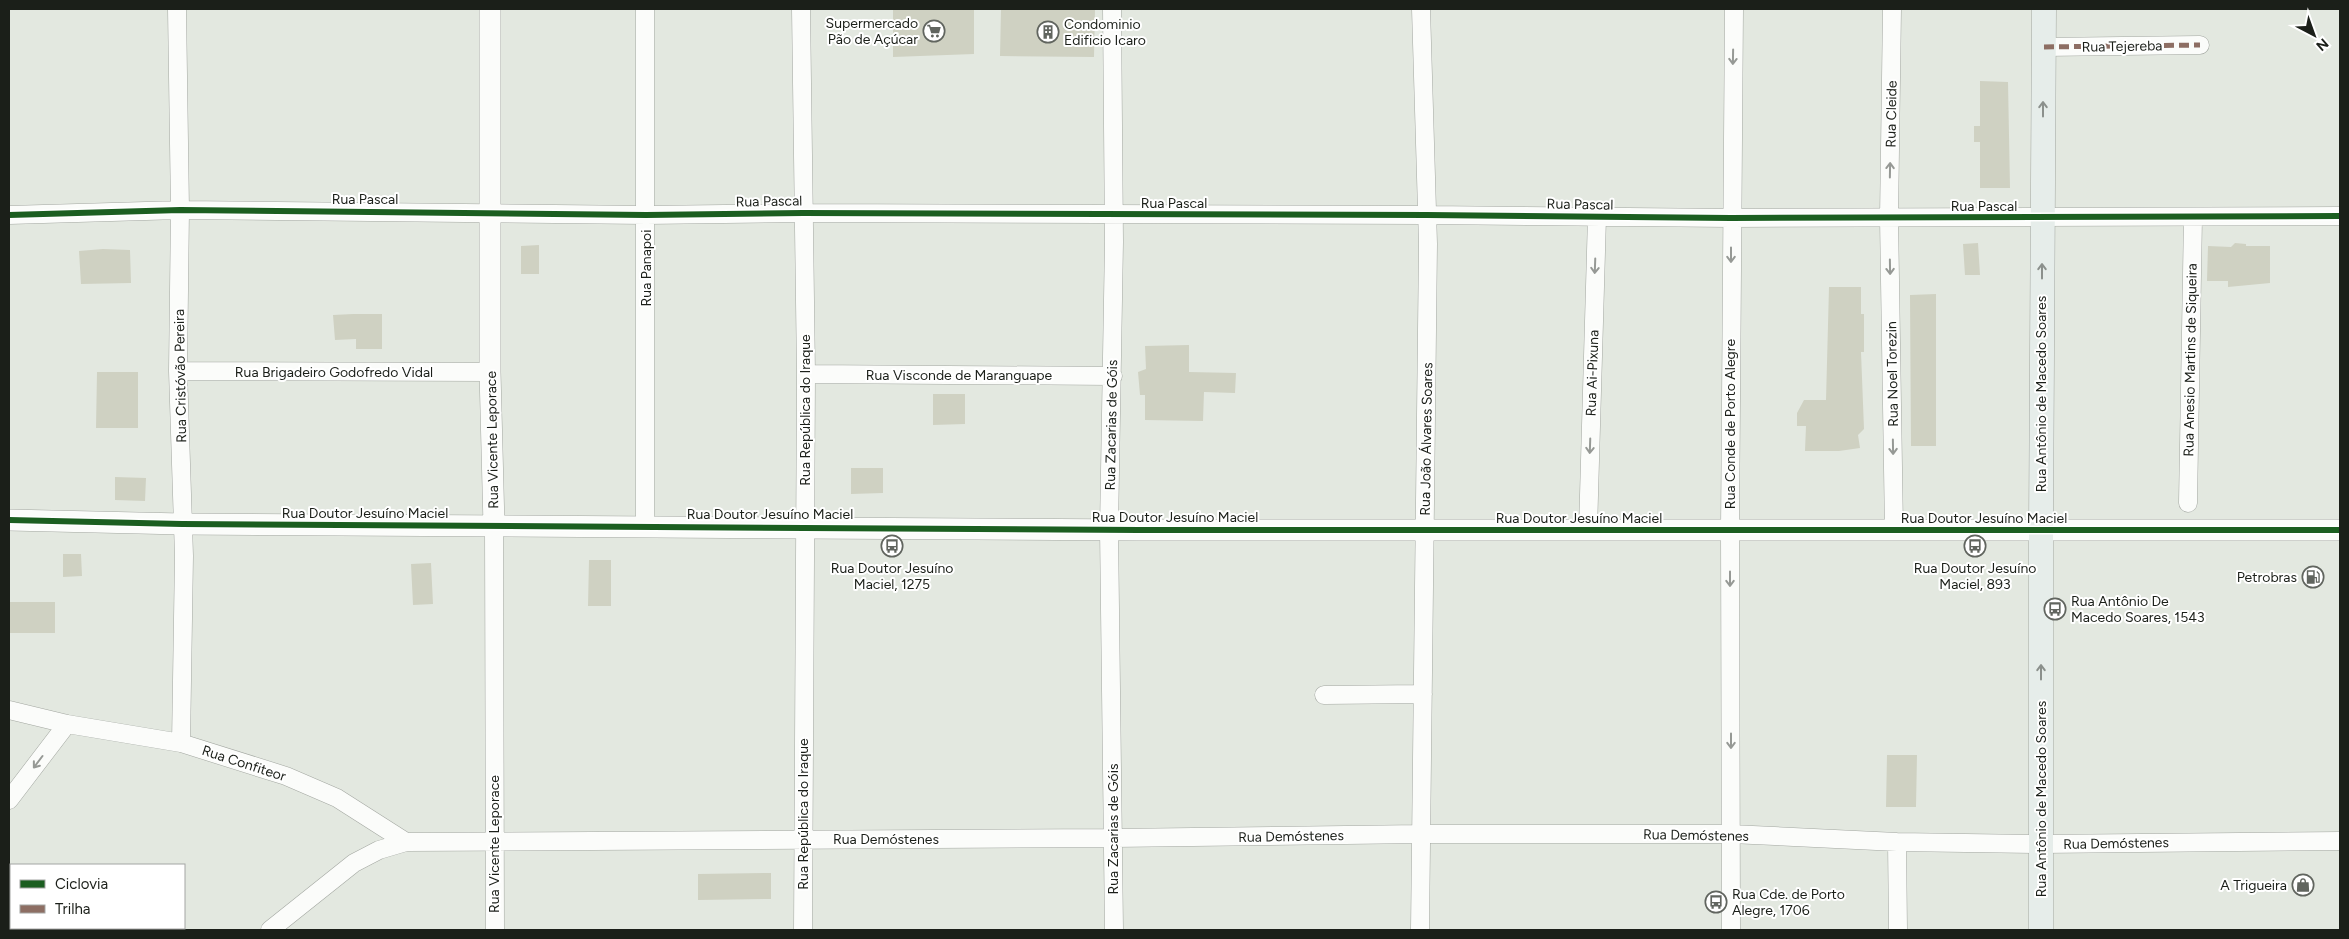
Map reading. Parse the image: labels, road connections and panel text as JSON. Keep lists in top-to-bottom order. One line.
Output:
{"streets":{"main road":["Rua Antônio de Macedo Soares"],"street":["Rua Tejereba","Rua Cleide","Rua Pascal","Rua Panapoi","Rua Anesio Martins de Siqueira","Rua Brigadeiro Godofredo Vidal","Rua Ai-Pixuna","Rua Noel Torezin","Rua Visconde de Maranguape","Rua Cristóvão Pereira","Rua República do Iraque","Rua Conde de Porto Alegre","Rua Zacarias de Góis","Rua João Álvares Soares","Rua Vicente Leporace","Rua Doutor Jesuíno Maciel","Rua Confiteor","Rua Demóstenes"]},"crossings":[["Rua Tejereba","Rua Antônio de Macedo Soares"],["Rua Cleide","Rua Pascal"],["Rua Cleide","Rua Noel Torezin"],["Rua Pascal","Rua Panapoi"],["Rua Pascal","Rua Anesio Martins de Siqueira"],["Rua Pascal","Rua Ai-Pixuna"],["Rua Pascal","Rua Noel Torezin"],["Rua Pascal","Rua Cristóvão Pereira"],["Rua Pascal","Rua Antônio de Macedo Soares"],["Rua Pascal","Rua República do Iraque"],["Rua Pascal","Rua Conde de Porto Alegre"],["Rua Pascal","Rua Zacarias de Góis"],["Rua Pascal","Rua João Álvares Soares"],["Rua Pascal","Rua Vicente Leporace"],["Rua Panapoi","Rua Doutor Jesuíno Maciel"],["Rua Brigadeiro Godofredo Vidal","Rua Cristóvão Pereira"],["Rua Brigadeiro Godofredo Vidal","Rua Vicente Leporace"],["Rua Ai-Pixuna","Rua Doutor Jesuíno Maciel"],["Rua Noel Torezin","Rua Doutor Jesuíno Maciel"],["Rua Visconde de Maranguape","Rua República do Iraque"],["Rua Visconde de Maranguape","Rua Zacarias de Góis"],["Rua Cristóvão Pereira","Rua Doutor Jesuíno Maciel"],["Rua Cristóvão Pereira","Rua Confiteor"],["Rua Antônio de Macedo Soares","Rua Doutor Jesuíno Maciel"],["Rua Antônio de Macedo Soares","Rua Demóstenes"],["Rua República do Iraque","Rua Doutor Jesuíno Maciel"],["Rua República do Iraque","Rua Demóstenes"],["Rua Conde de Porto Alegre","Rua Doutor Jesuíno Maciel"],["Rua Conde de Porto Alegre","Rua Demóstenes"],["Rua Zacarias de Góis","Rua Doutor Jesuíno Maciel"],["Rua Zacarias de Góis","Rua Demóstenes"],["Rua João Álvares Soares","Rua Doutor Jesuíno Maciel"],["Rua João Álvares Soares","Rua Demóstenes"],["Rua Vicente Leporace","Rua Doutor Jesuíno Maciel"],["Rua Vicente Leporace","Rua Demóstenes"],["Rua Confiteor","Rua Demóstenes"]],"one_way":["Rua Cleide","Rua Ai-Pixuna","Rua Noel Torezin","Rua Antônio de Macedo Soares","Rua Conde de Porto Alegre"],"places":{"supermarket":["Supermercado Pão de Açúcar"],"building":["Condominio Edificio Icaro"],"bus stop":["Rua Doutor Jesuíno Maciel, 1275","Rua Doutor Jesuíno Maciel, 893","Rua Antônio De Macedo Soares, 1543","Rua Cde. de Porto Alegre, 1706"],"fuel station":["Petrobras"],"shop":["A Trigueira"]},"legend":["Ciclovia","Trilha"],"north":"bottom right"}
